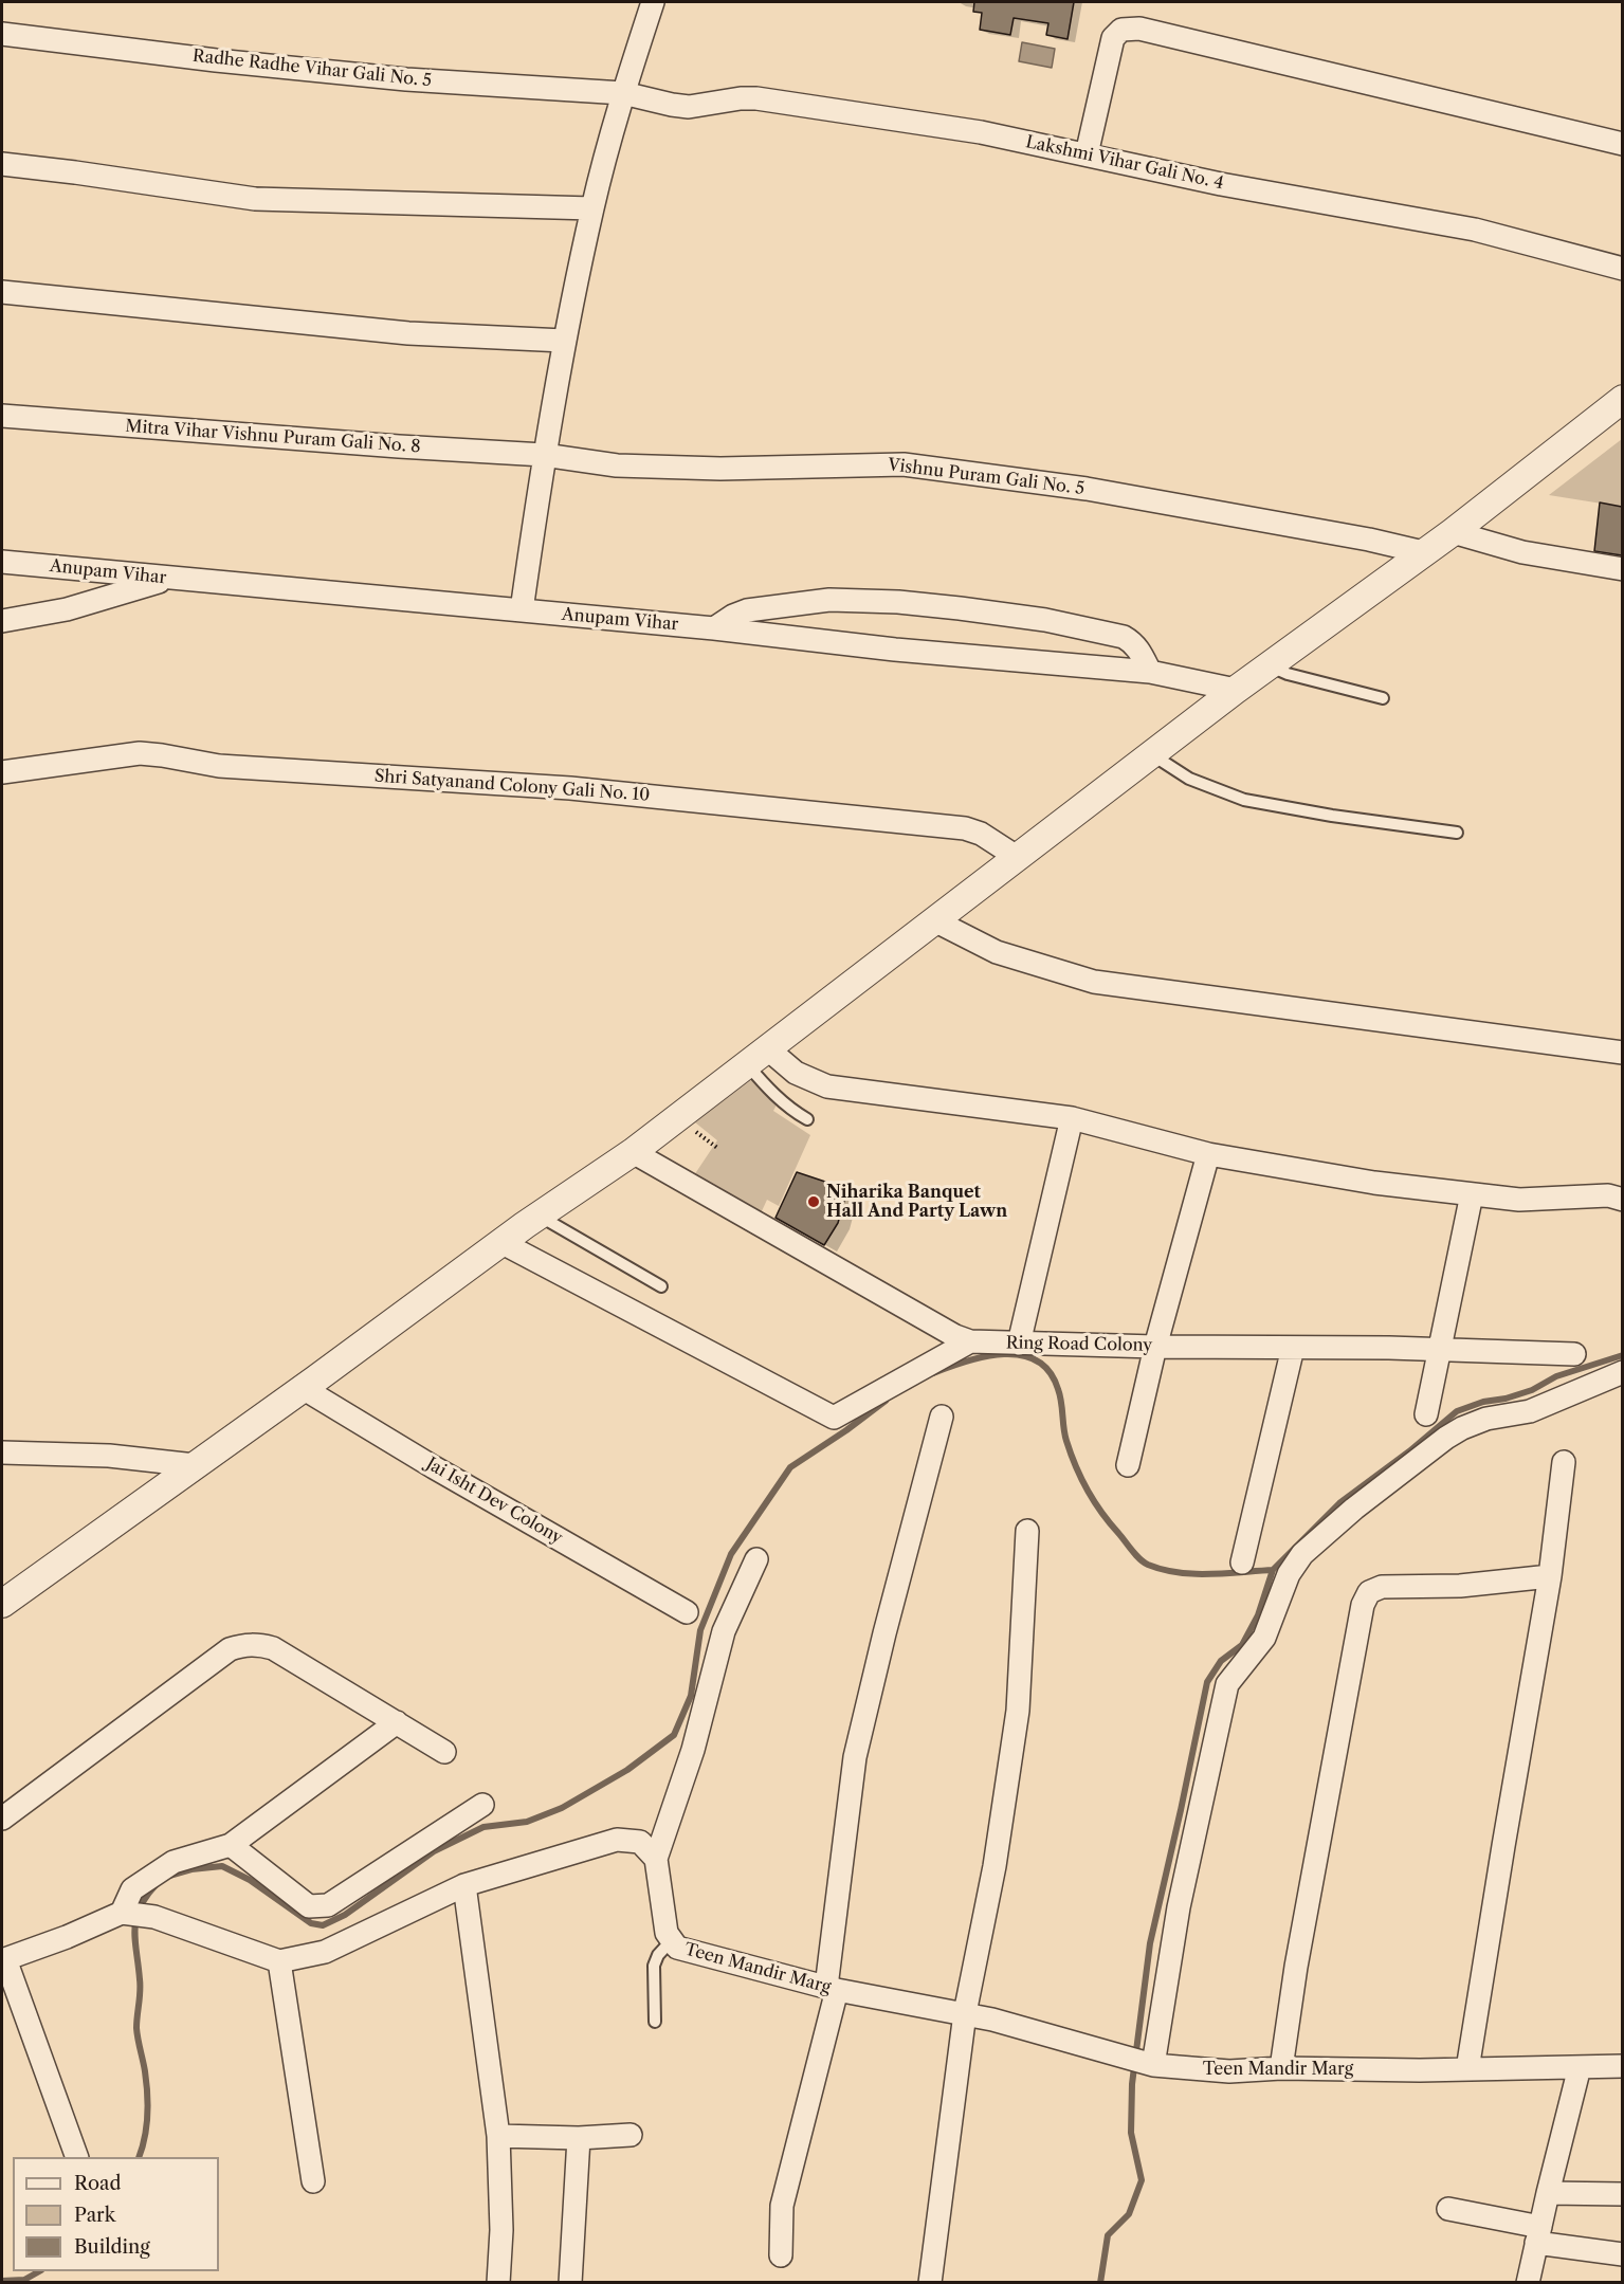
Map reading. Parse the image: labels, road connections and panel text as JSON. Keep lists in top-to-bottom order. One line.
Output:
{"streets":{"street":["Radhe Radhe Vihar Gali No. 5","Lakshmi Vihar Gali No. 4","Mitra Vihar Vishnu Puram Gali No. 8","Vishnu Puram Gali No. 5","Anupam Vihar","Shri Satyanand Colony Gali No. 10","Ring Road Colony","Jai Isht Dev Colony","Teen Mandir Marg"]},"crossings":[["Radhe Radhe Vihar Gali No. 5","Lakshmi Vihar Gali No. 4"],["Mitra Vihar Vishnu Puram Gali No. 8","Vishnu Puram Gali No. 5"]],"places":["Niharika Banquet Hall And Party Lawn"],"legend":["Road","Park","Building"]}
